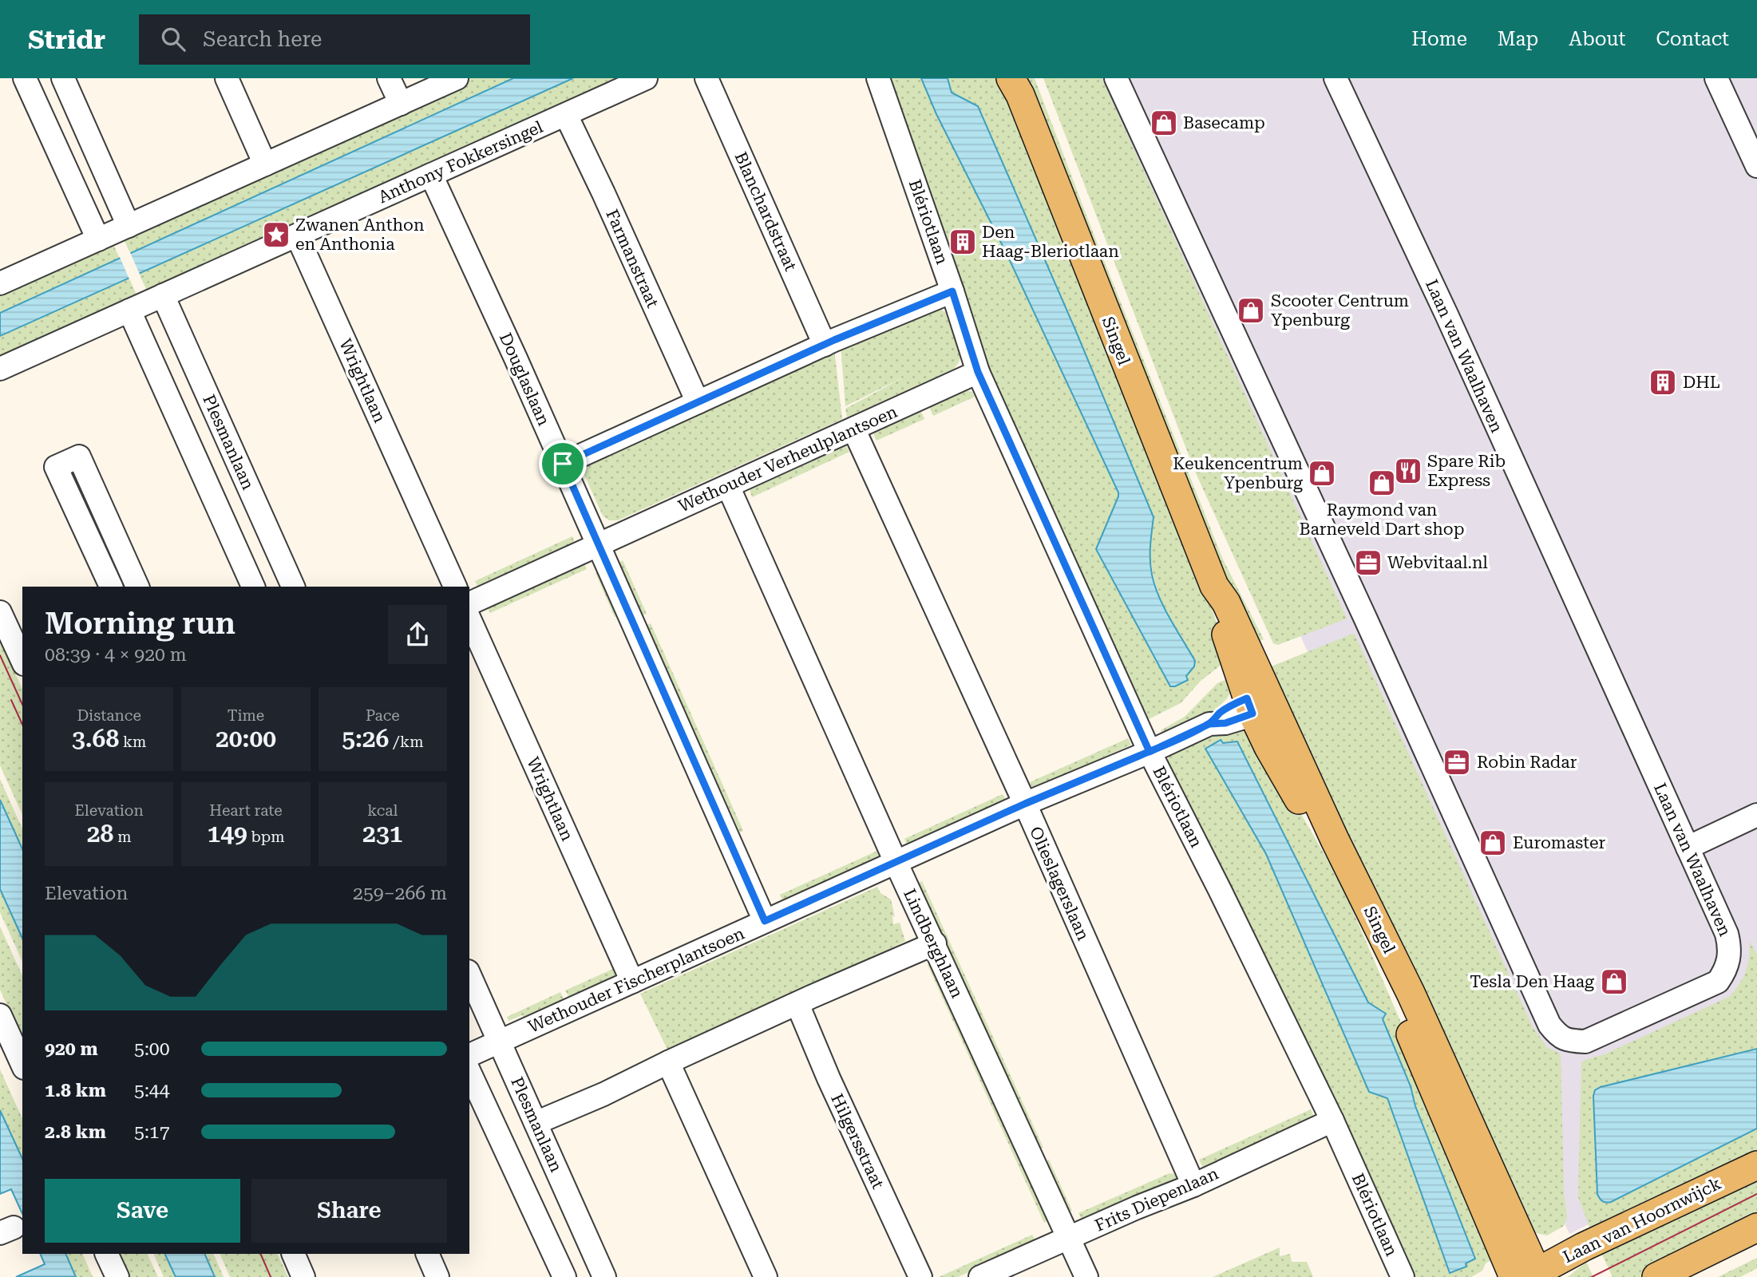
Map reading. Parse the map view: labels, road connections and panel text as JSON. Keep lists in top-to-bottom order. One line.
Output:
{"streets":{"main road":["Singel","Laan van Hoornwijck"],"street":["Anthony Fokkersingel","Blanchardstraat","Blériotlaan","Farmanstraat","Laan van Waalhaven","Douglaslaan","Wrightlaan","Plesmanlaan","Wethouder Verheulplantsoen","Olieslagerslaan","Lindberghlaan","Wethouder Fischerplantsoen","Hilgersstraat","Frits Diepenlaan"]},"crossings":[["Anthony Fokkersingel","Farmanstraat"],["Anthony Fokkersingel","Douglaslaan"],["Anthony Fokkersingel","Wrightlaan"],["Anthony Fokkersingel","Plesmanlaan"],["Blériotlaan","Wethouder Verheulplantsoen"],["Blériotlaan","Wethouder Fischerplantsoen"],["Blériotlaan","Frits Diepenlaan"],["Singel","Wethouder Fischerplantsoen"],["Singel","Laan van Hoornwijck"],["Douglaslaan","Wethouder Verheulplantsoen"],["Douglaslaan","Wethouder Fischerplantsoen"],["Wrightlaan","Wethouder Fischerplantsoen"],["Plesmanlaan","Wethouder Fischerplantsoen"],["Wethouder Verheulplantsoen","Olieslagerslaan"],["Wethouder Verheulplantsoen","Lindberghlaan"],["Olieslagerslaan","Wethouder Fischerplantsoen"],["Olieslagerslaan","Frits Diepenlaan"],["Lindberghlaan","Wethouder Fischerplantsoen"],["Lindberghlaan","Frits Diepenlaan"]],"places":{"shop":["Basecamp","Scooter Centrum Ypenburg","Keukencentrum Ypenburg","Raymond van Barneveld Dart shop","Euromaster","Tesla Den Haag"],"place":["Zwanen Anthon en Anthonia"],"building":["Den Haag-Bleriotlaan","DHL"],"restaurant":["Spare Rib Express"],"office":["Webvitaal.nl","Robin Radar"]},"page":{"header":"Stridr","search":"Search here","nav":["Home","Map","About","Contact"],"heading":["Morning run","08:39 · 4 × 920 m"],"stats":[["Distance","3.68 km"],["Time","20:00"],["Pace","5:26 /km"],["Elevation","28 m"],["Heart rate","149 bpm"],["kcal","231"]],"chart":["Elevation","259–266 m"],"list":[{"name":"920 m","note":"5:00"},{"name":"1.8 km","note":"5:44"},{"name":"2.8 km","note":"5:17"}],"buttons":["Save","Share"]}}
